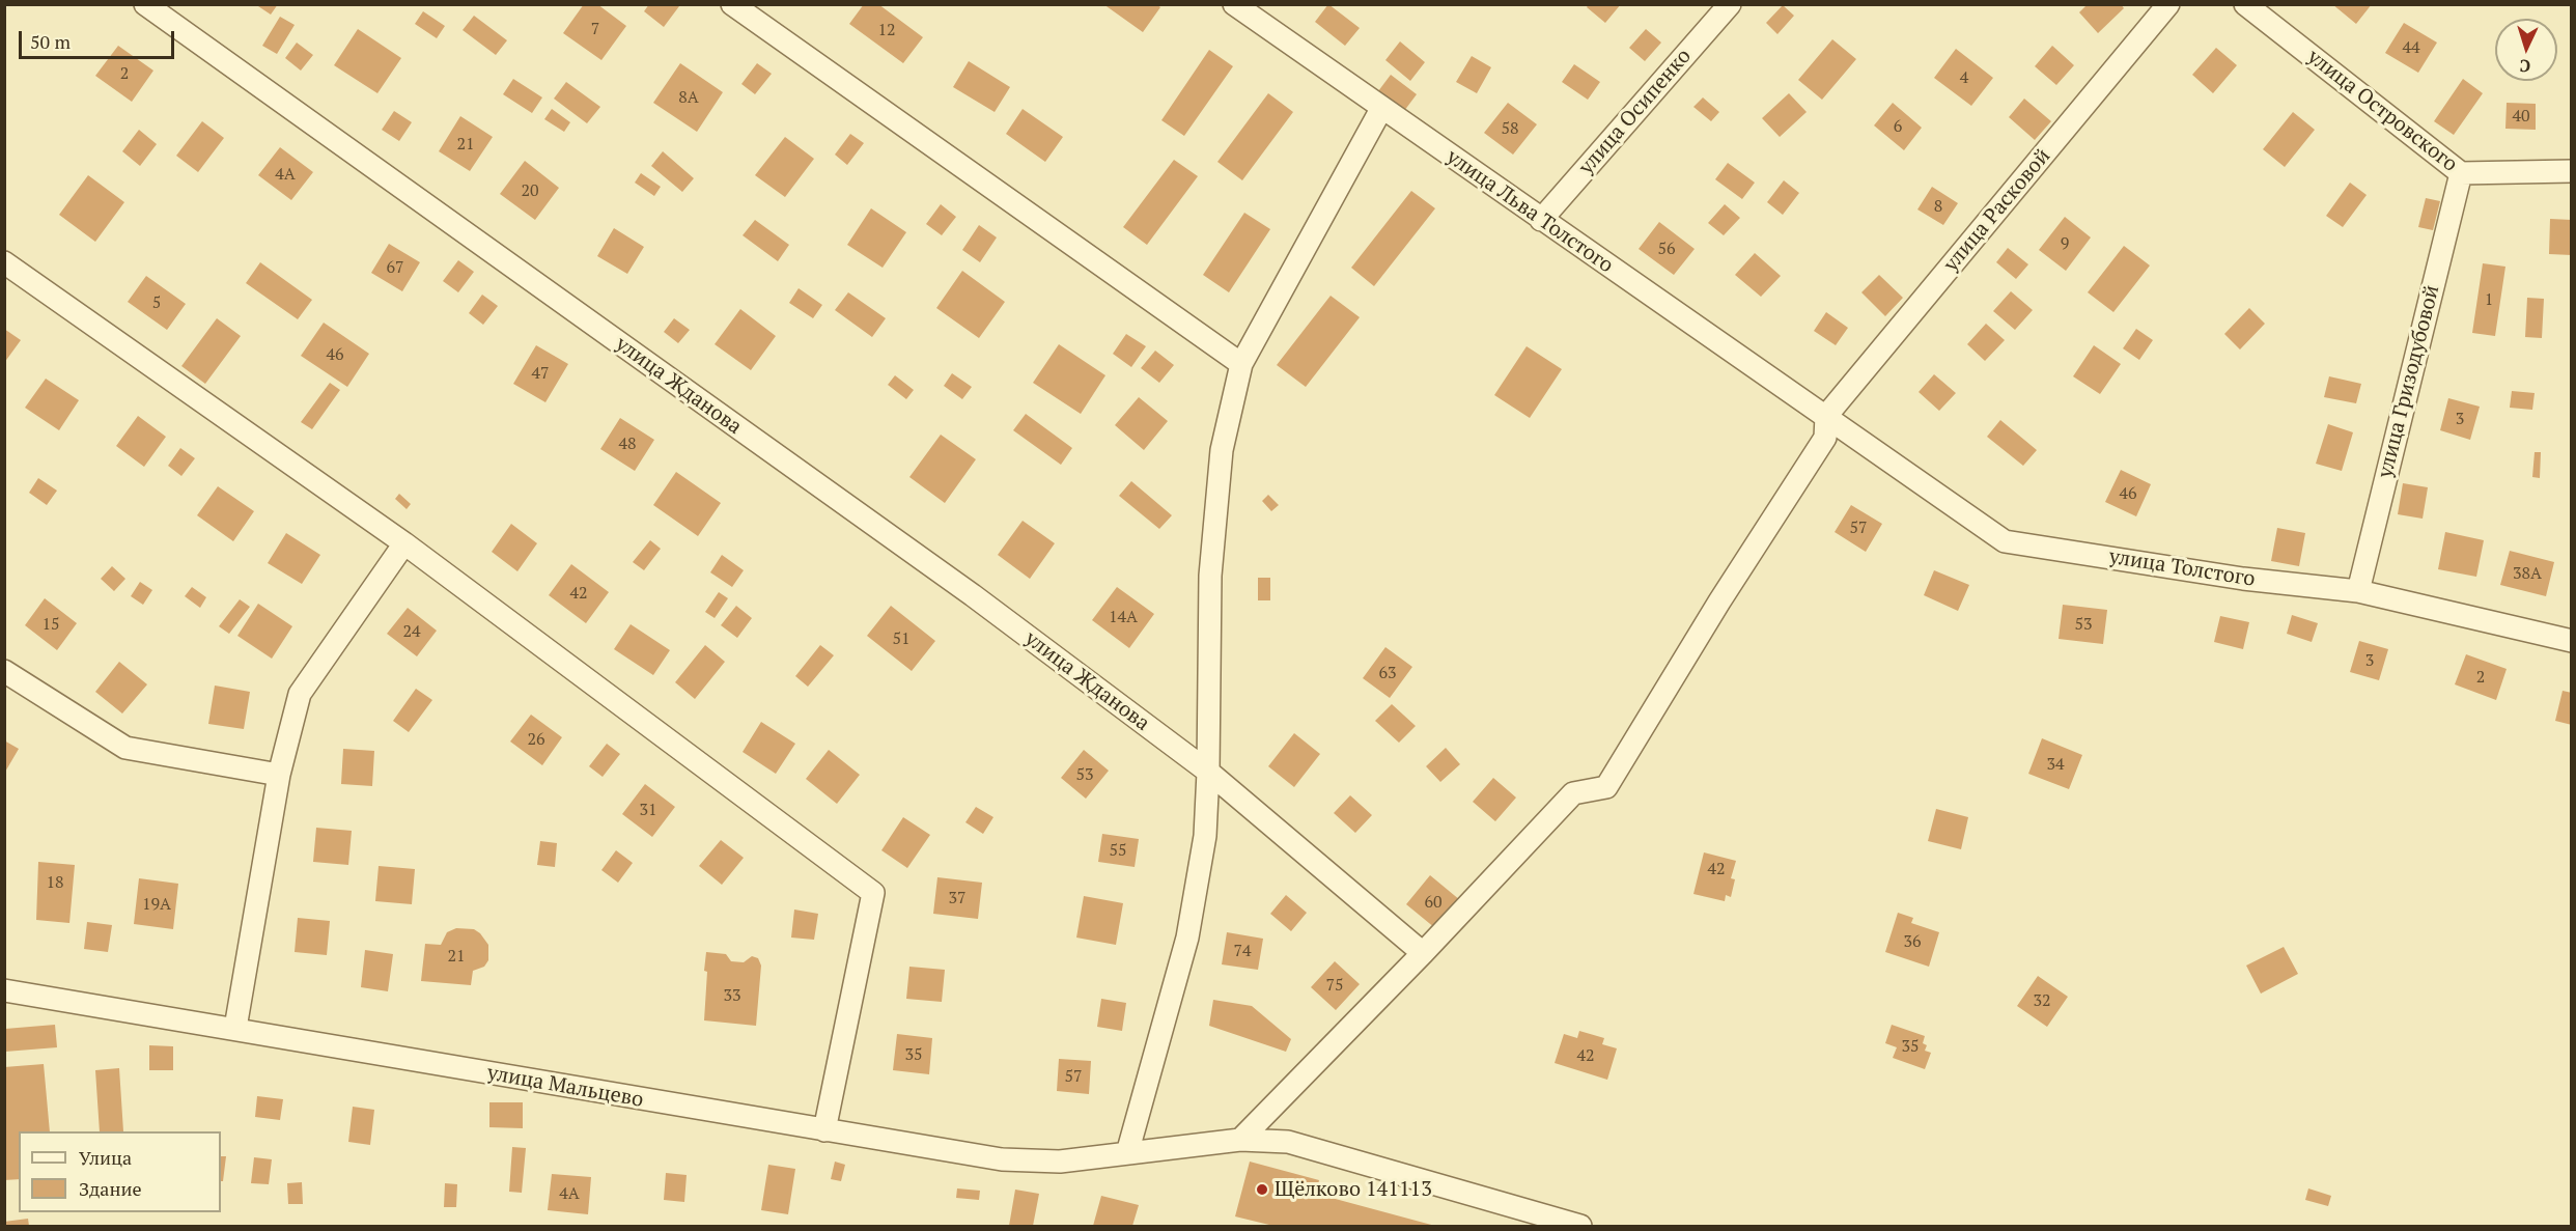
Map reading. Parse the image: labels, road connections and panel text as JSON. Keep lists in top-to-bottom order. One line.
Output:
{"streets":{"street":["улица Островского","улица Осипенко","улица Расковой","улица Льва Толстого","улица Гризодубовой","улица Жданова","улица Толстого","улица Мальцево"]},"crossings":[["улица Островского","улица Гризодубовой"],["улица Осипенко","улица Льва Толстого"],["улица Расковой","улица Льва Толстого"],["улица Расковой","улица Толстого"],["улица Льва Толстого","улица Толстого"],["улица Гризодубовой","улица Толстого"]],"places":["Щёлково 141113"],"house_numbers":["7","12","44","2","4","8А","40","6","58","21","4А","20","8","9","56","67","1","5","46","47","3","48","46","57","38А","42","14А","15","53","24","51","3","63","2","26","34","53","31","55","42","18","37","60","19А","36","74","21","75","33","32","35","35","42","57","4А"],"legend":["Улица","Здание"],"scale_bar":"50 m","north":"bottom"}
